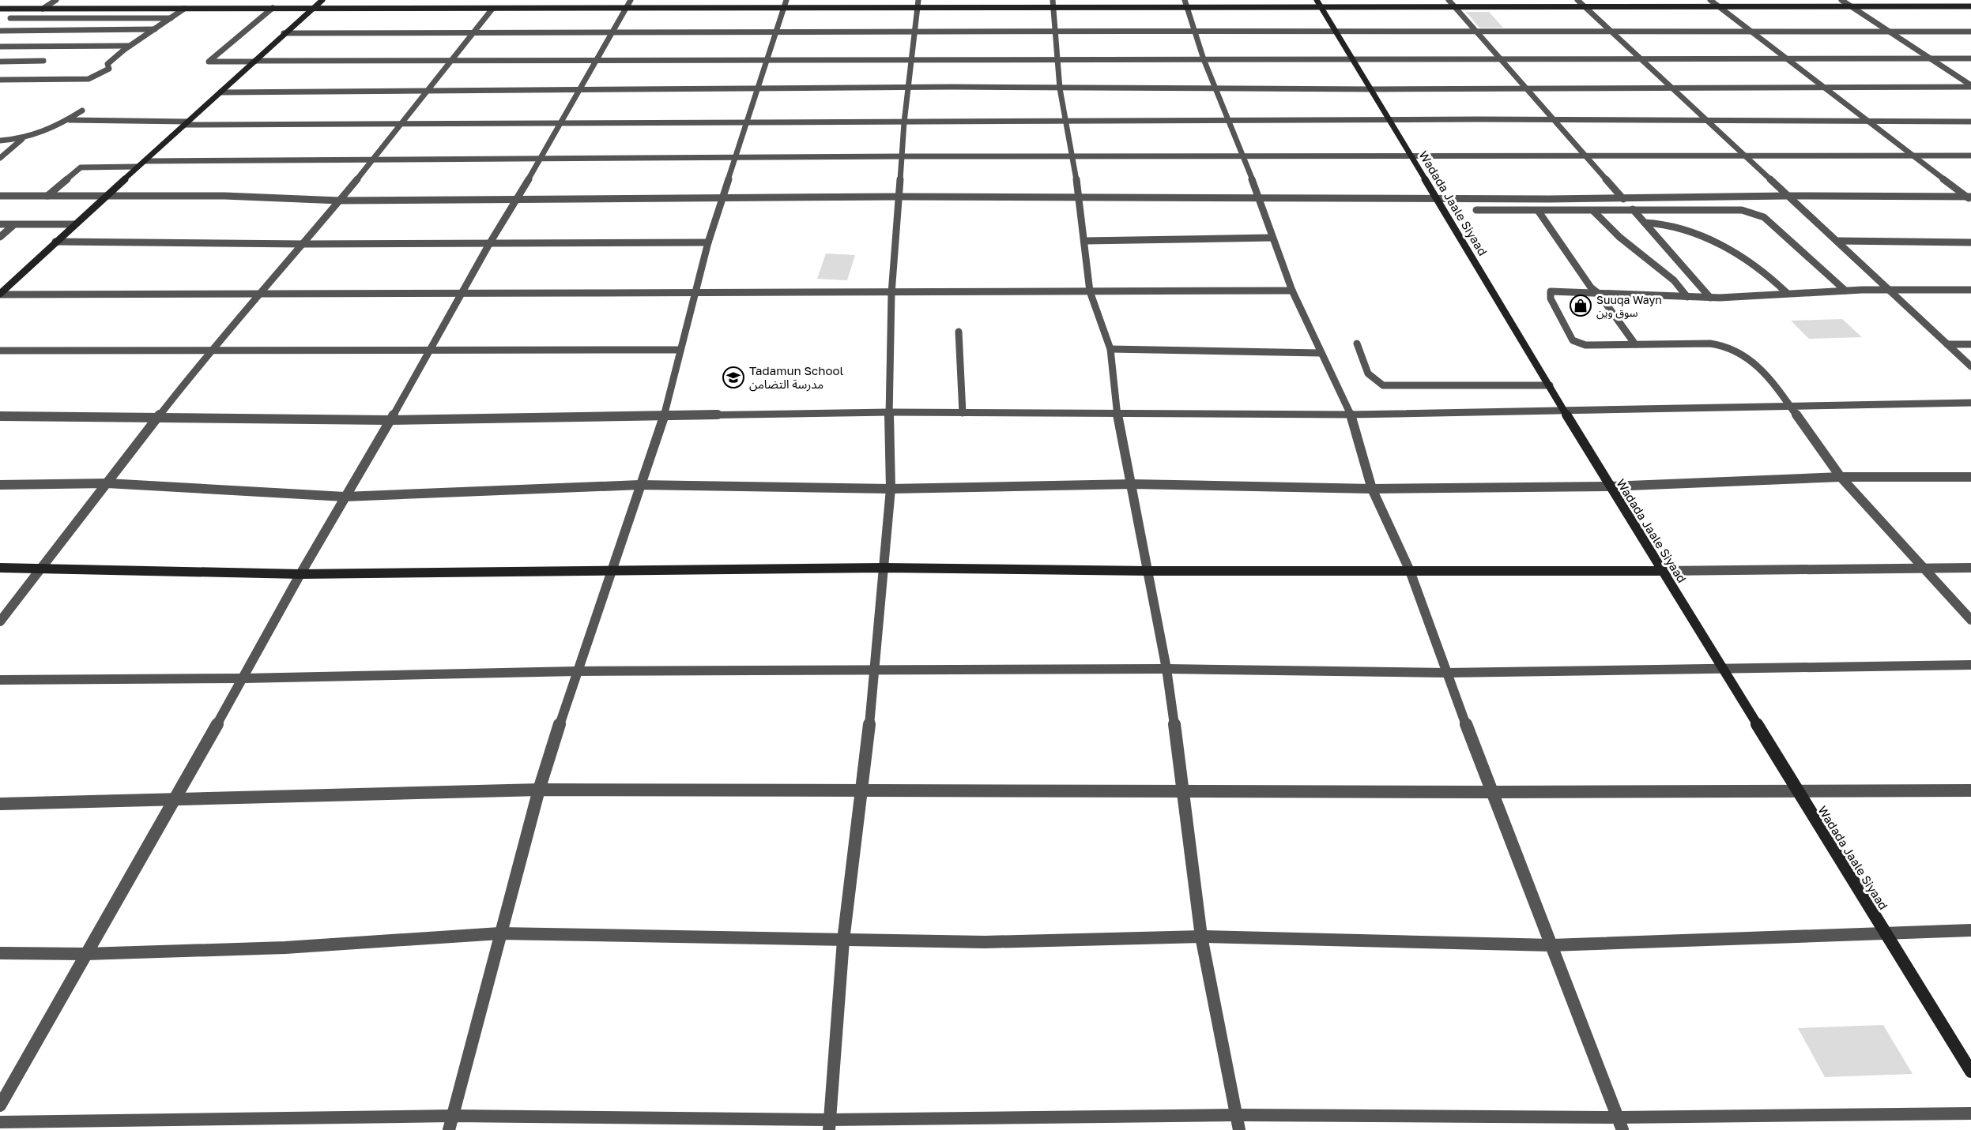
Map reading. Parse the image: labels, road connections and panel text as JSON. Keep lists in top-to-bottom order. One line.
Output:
{"streets":{"street":["Wadada Jaale Siyaad"]},"places":{"shop":["Suuqa Wayn سوق وين"],"school or university":["Tadamun School مدرسة التضامن"]}}
